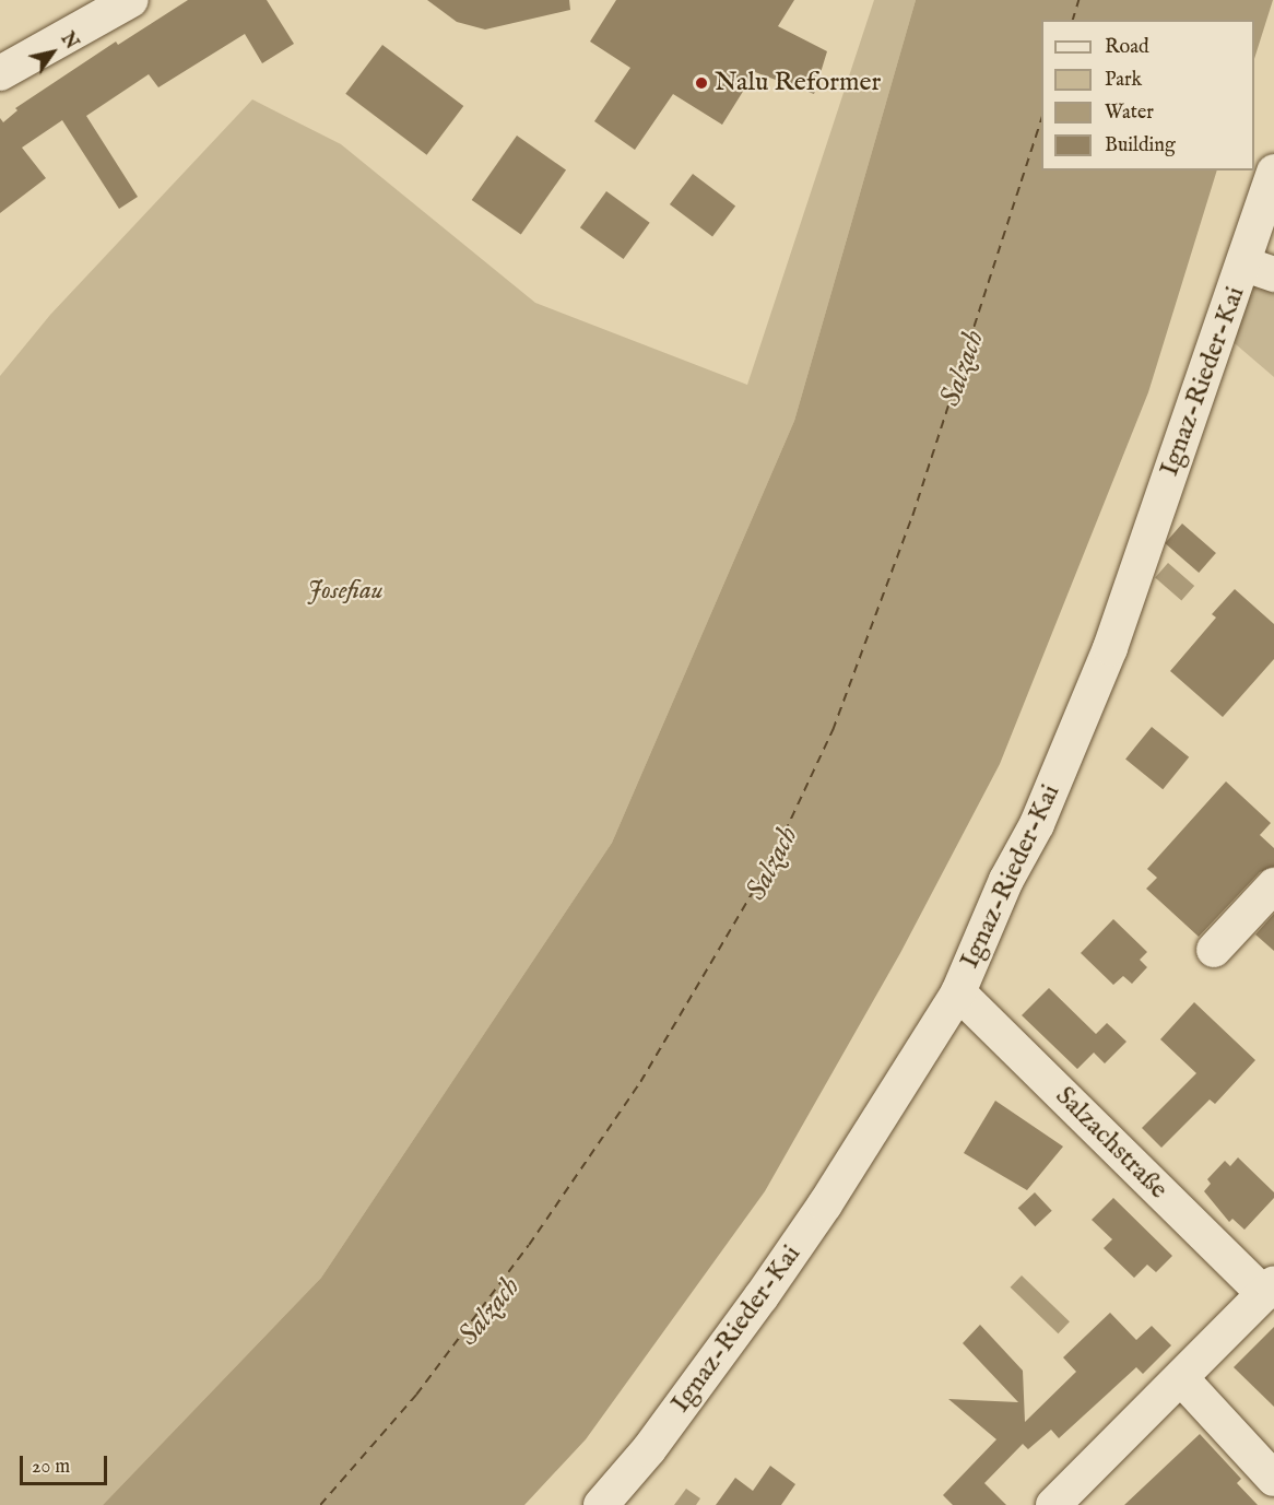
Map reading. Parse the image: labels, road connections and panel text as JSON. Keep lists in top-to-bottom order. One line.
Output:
{"streets":{"street":["Ignaz-Rieder-Kai","Salzachstraße"]},"crossings":[["Ignaz-Rieder-Kai","Salzachstraße"]],"water":["Salzach"],"parks":["Josefiau"],"places":["Nalu Reformer"],"legend":["Road","Park","Water","Building"],"scale_bar":"20 m","north":"top right"}
